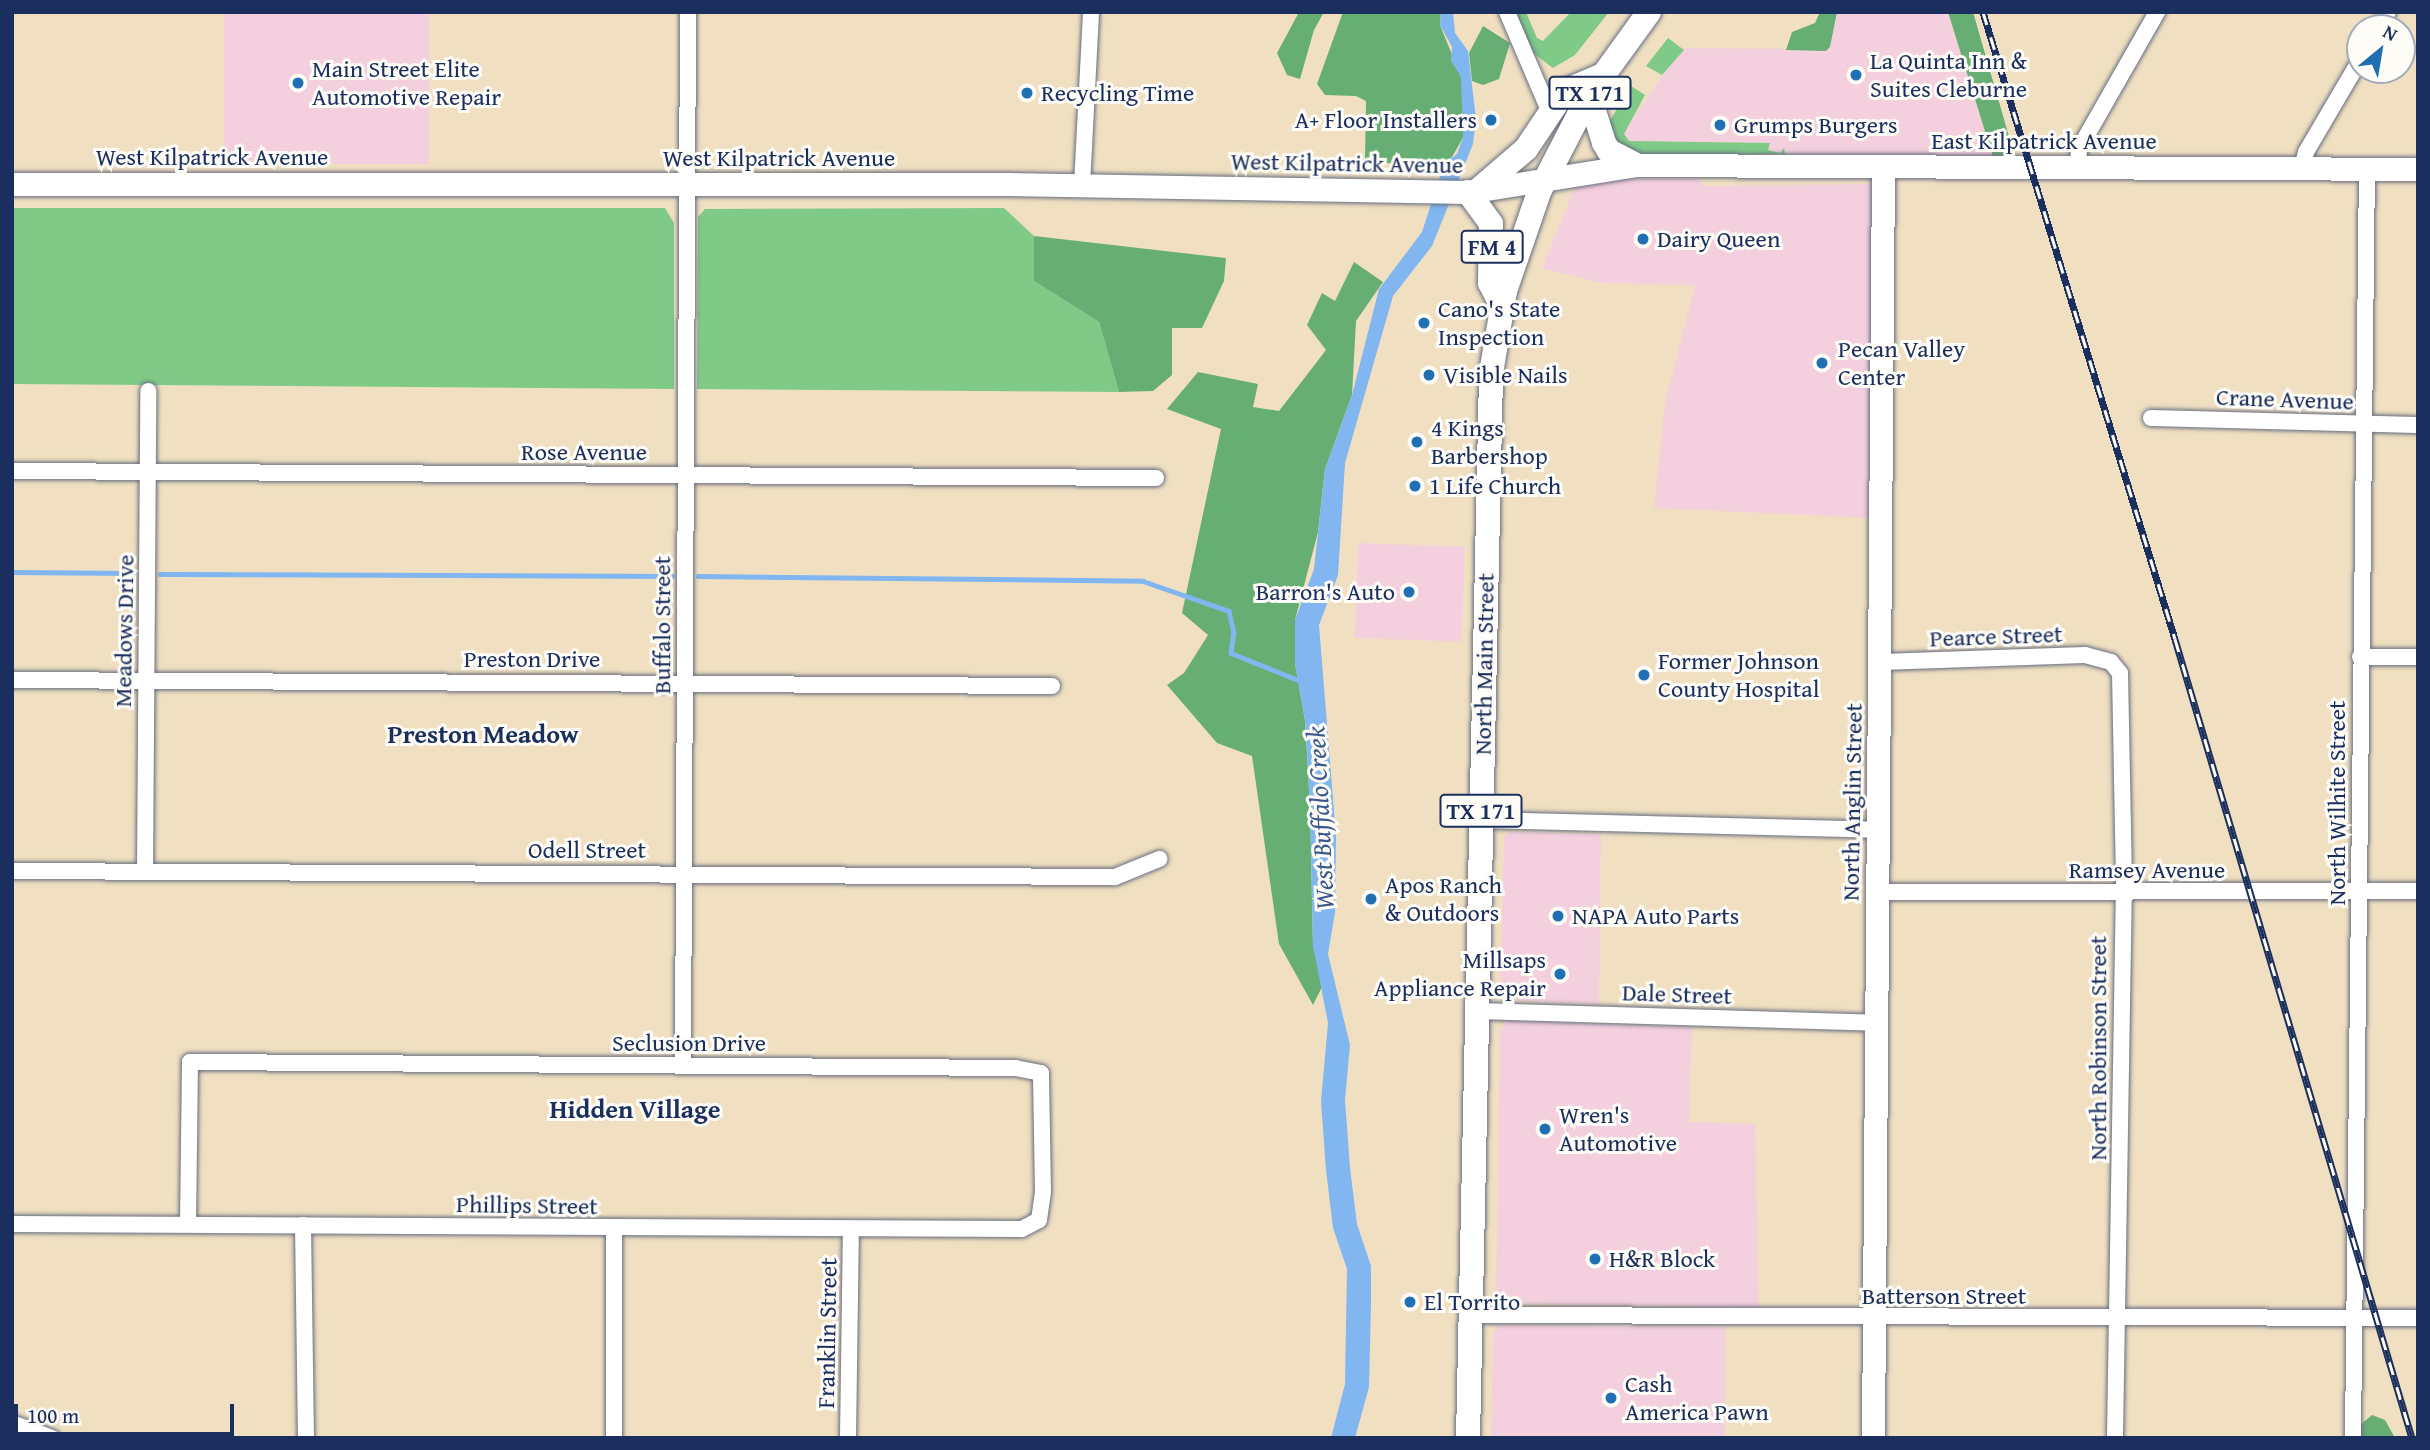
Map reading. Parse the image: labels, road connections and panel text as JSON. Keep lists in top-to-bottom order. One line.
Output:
{"streets":{"main road":["TX 171","FM 4","North Main Street"],"street":["East Kilpatrick Avenue","West Kilpatrick Avenue","Crane Avenue","Rose Avenue","Buffalo Street","Meadows Drive","Pearce Street","Preston Drive","North Anglin Street","North Wilhite Street","Odell Street","Ramsey Avenue","Dale Street","Seclusion Drive","North Robinson Street","Phillips Street","Batterson Street","Franklin Street"]},"crossings":[["East Kilpatrick Avenue","West Kilpatrick Avenue"],["East Kilpatrick Avenue","North Main Street"],["East Kilpatrick Avenue","North Anglin Street"],["East Kilpatrick Avenue","North Wilhite Street"],["West Kilpatrick Avenue","FM 4"],["West Kilpatrick Avenue","Buffalo Street"],["West Kilpatrick Avenue","North Main Street"],["FM 4","North Main Street"],["Crane Avenue","North Wilhite Street"],["Rose Avenue","Buffalo Street"],["Rose Avenue","Meadows Drive"],["Buffalo Street","Preston Drive"],["Buffalo Street","Odell Street"],["Buffalo Street","Seclusion Drive"],["Meadows Drive","Preston Drive"],["Meadows Drive","Odell Street"],["Pearce Street","North Anglin Street"],["Pearce Street","North Robinson Street"],["North Main Street","Dale Street"],["North Main Street","Batterson Street"],["North Anglin Street","Ramsey Avenue"],["North Anglin Street","Dale Street"],["North Anglin Street","Batterson Street"],["North Wilhite Street","Ramsey Avenue"],["North Wilhite Street","Batterson Street"],["Ramsey Avenue","North Robinson Street"],["Seclusion Drive","Phillips Street"],["North Robinson Street","Batterson Street"],["Phillips Street","Franklin Street"]],"districts":["Preston Meadow","Hidden Village"],"water":["West Buffalo Creek"],"places":["La Quinta Inn & Suites Cleburne","Main Street Elite Automotive Repair","Recycling Time","A+ Floor Installers","Grumps Burgers","Dairy Queen","Cano's State Inspection","Pecan Valley Center","Visible Nails","4 Kings Barbershop","1 Life Church","Barron's Auto","Former Johnson County Hospital","Apos Ranch & Outdoors","NAPA Auto Parts","Millsaps Appliance Repair","Wren's Automotive","H&R Block","El Torrito","Cash America Pawn"],"scale_bar":"100 m","north":"top right"}
